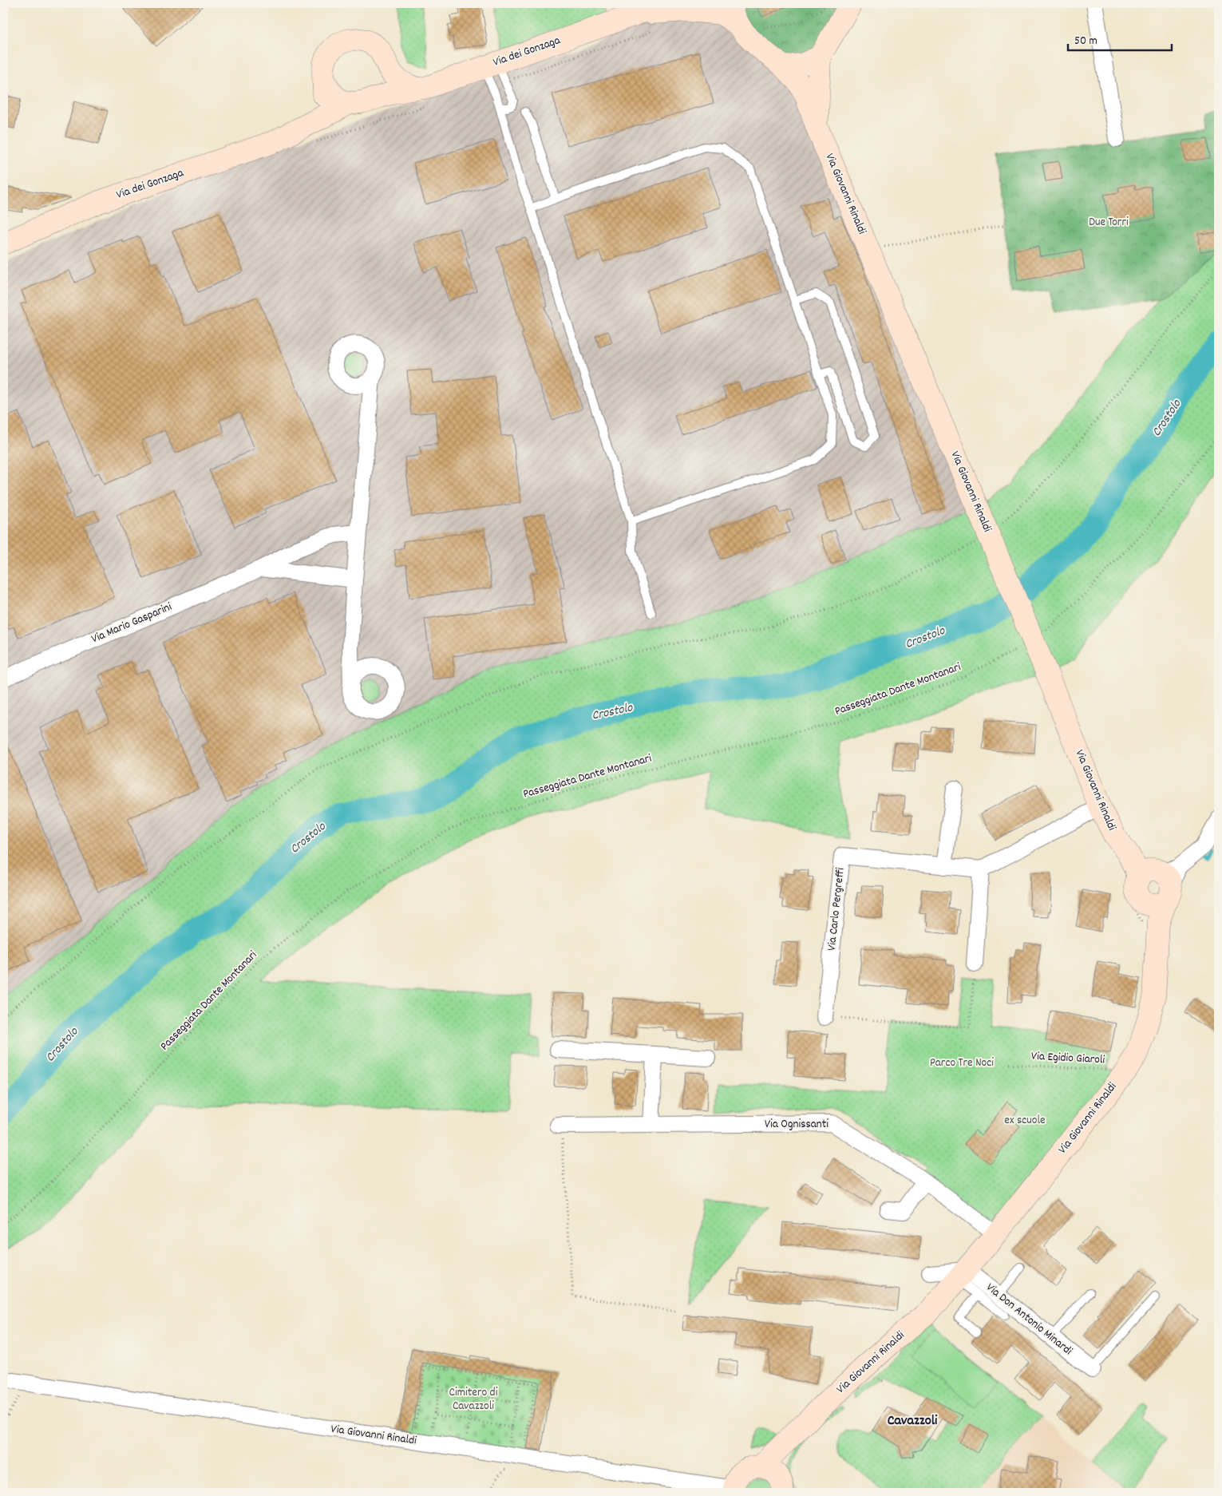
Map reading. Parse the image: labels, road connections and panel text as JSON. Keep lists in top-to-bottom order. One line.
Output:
{"streets":{"street":["Via dei Gonzaga","Via Giovanni Rinaldi","Via Mario Gasparini","Via Carlo Pergreffi","Via Ognissanti","Via Don Antonio Minardi"],"path":["Passeggiata Dante Montanari","Via Egidio Giaroli"]},"crossings":[["Via dei Gonzaga","Via Giovanni Rinaldi"],["Via Giovanni Rinaldi","Passeggiata Dante Montanari"],["Via Giovanni Rinaldi","Via Egidio Giaroli"],["Via Giovanni Rinaldi","Via Ognissanti"],["Via Giovanni Rinaldi","Via Don Antonio Minardi"]],"districts":["Cavazzoli"],"water":["Crostolo"],"parks":["Due Torri","Parco Tre Noci","ex scuole","Cimitero di Cavazzoli"],"scale_bar":"50 m"}
